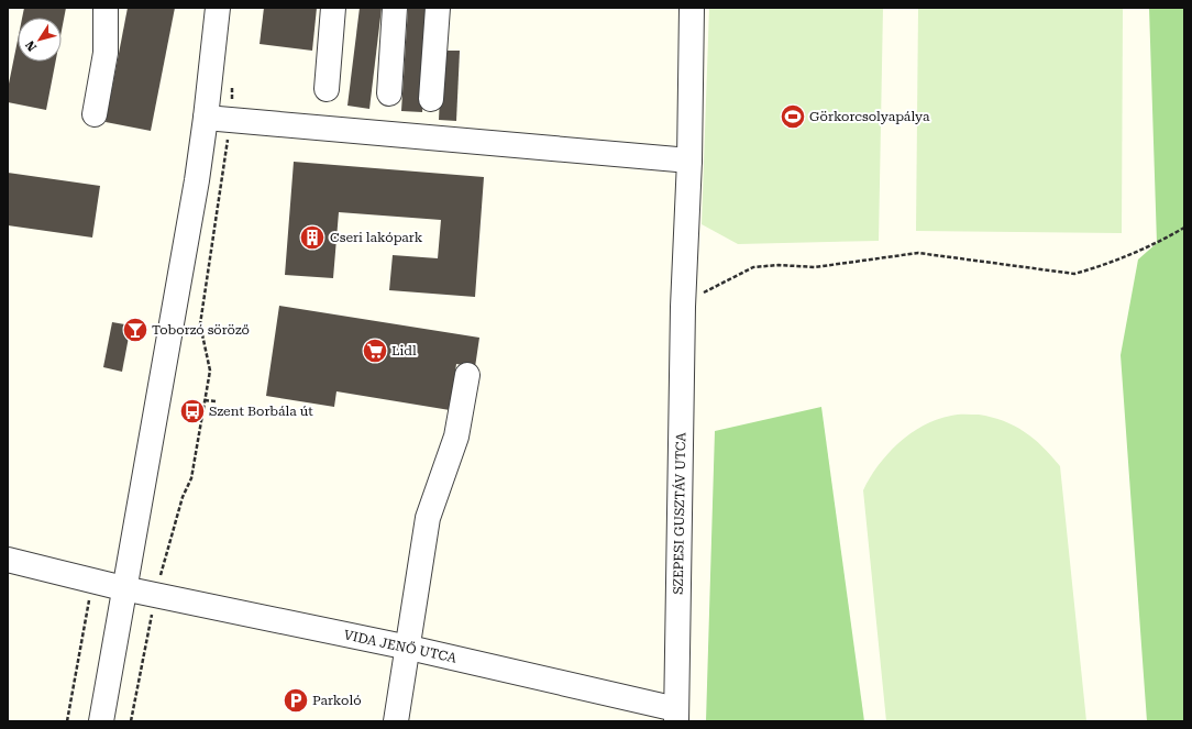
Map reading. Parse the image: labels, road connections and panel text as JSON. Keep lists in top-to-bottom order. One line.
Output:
{"streets":{"street":["SZEPESI GUSZTÁV UTCA","VIDA JENŐ UTCA"]},"crossings":[["SZEPESI GUSZTÁV UTCA","VIDA JENŐ UTCA"]],"places":{"sports":["Görkorcsolyapálya"],"building":["Cseri lakópark"],"bar":["Toborzó söröző"],"supermarket":["Lidl"],"bus stop":["Szent Borbála út"],"parking":["Parkoló"]},"north":"bottom left"}
